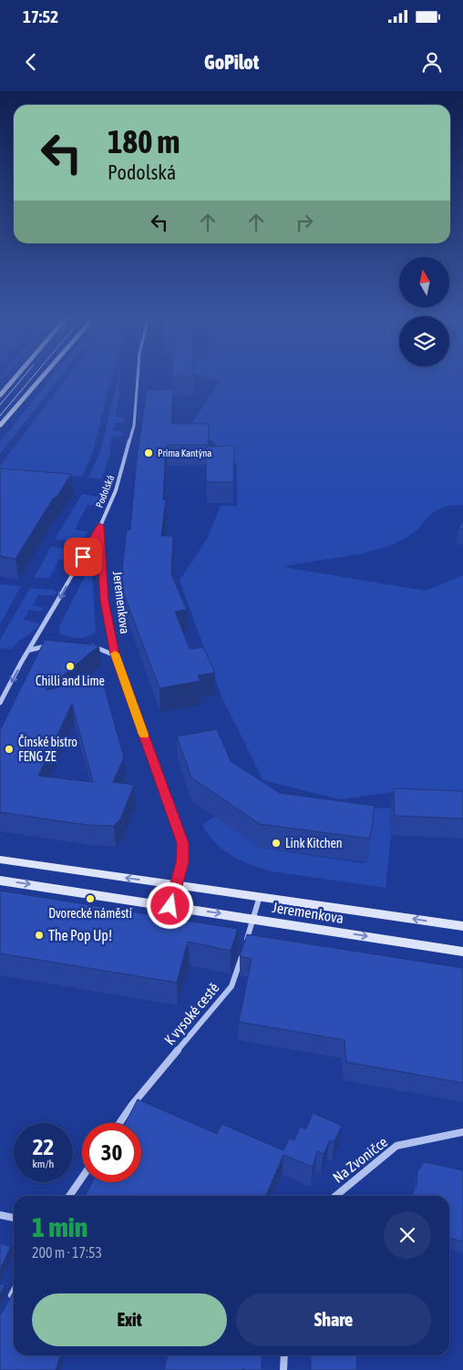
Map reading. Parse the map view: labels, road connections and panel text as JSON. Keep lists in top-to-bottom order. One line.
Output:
{"streets":{"main road":["Jeremenkova"],"street":["Podolská","K vysoké cestě","Na Zvoničce"]},"crossings":[["Podolská","Jeremenkova"],["Jeremenkova","K vysoké cestě"]],"one_way":["Podolská"],"places":["Prima Kantýna","Chilli and Lime","Čínské bistro FENG ZE","Link Kitchen","Dvorecké náměstí","The Pop Up!"],"north":"top","page":{"status":"17:52","header":"GoPilot","turn":["180 m","Podolská"],"speed":"22 km/h","limit":"30","heading":["1 min","200 m · 17:53"],"buttons":["Exit","Share"]}}
